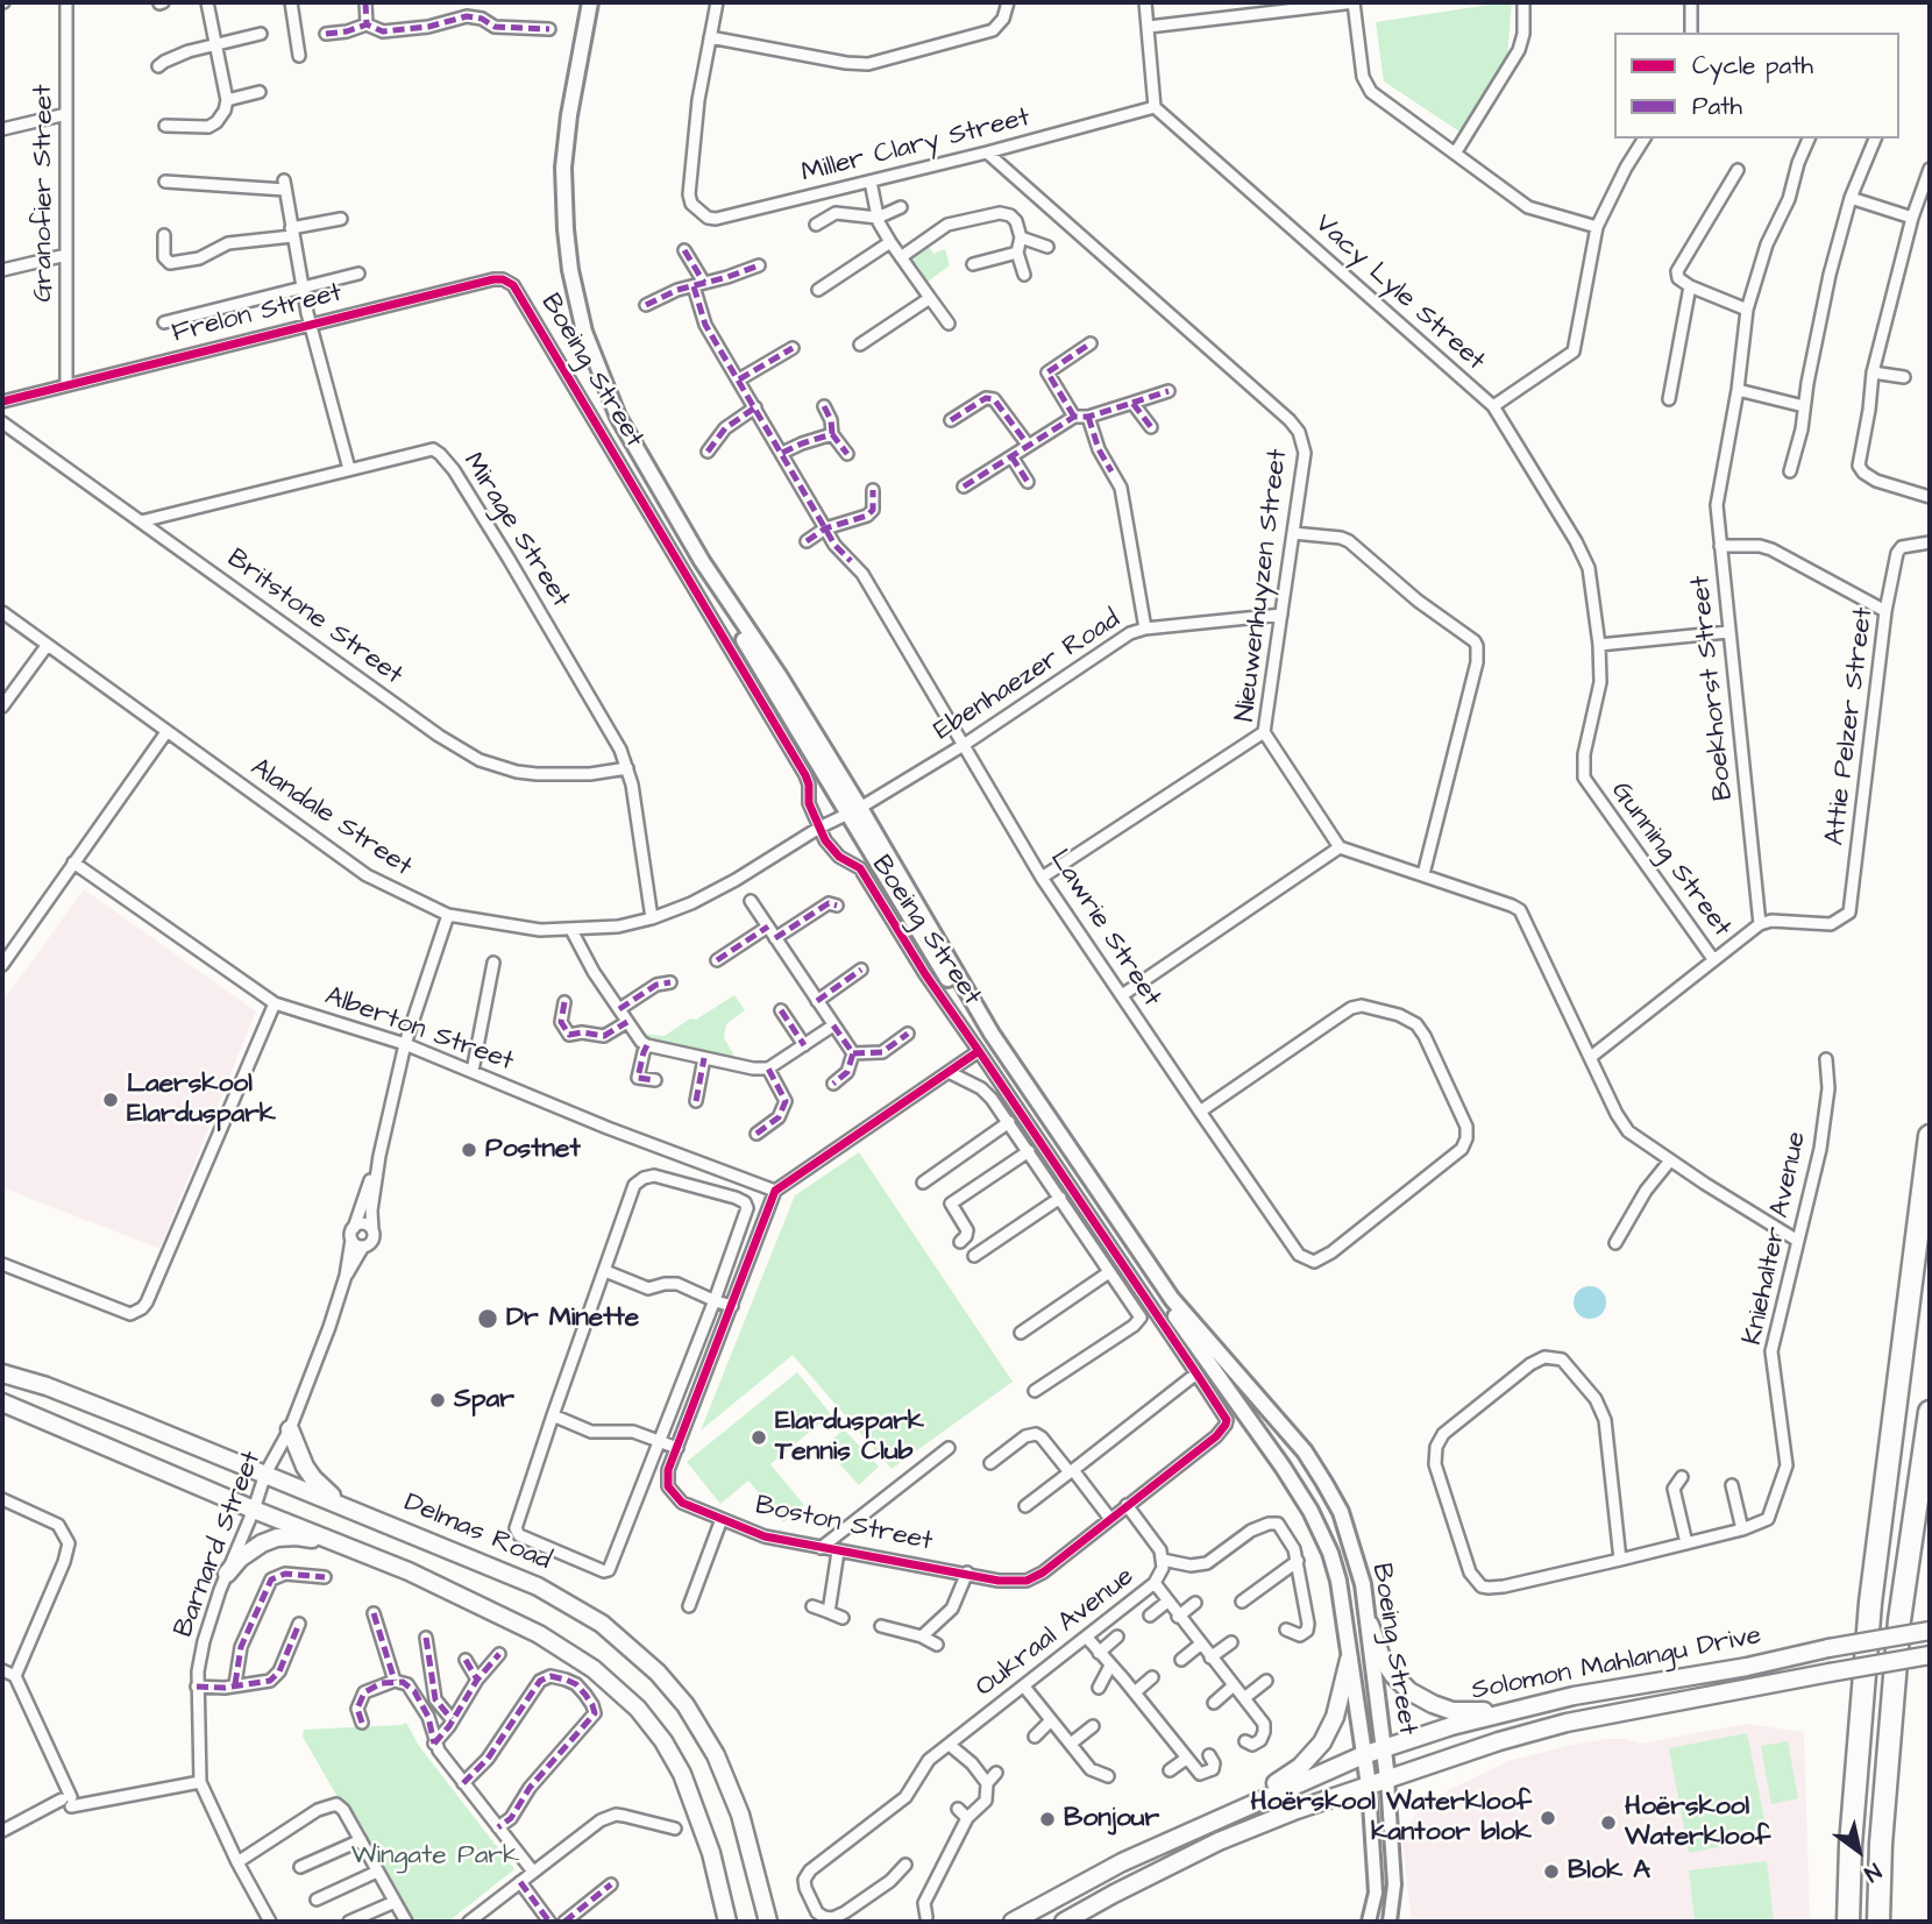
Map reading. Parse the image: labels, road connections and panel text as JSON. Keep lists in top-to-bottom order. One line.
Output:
{"streets":{"main road":["Boeing Street","Delmas Road","Solomon Mahlangu Drive"],"street":["Miller Clary Street","Granofier Street","Vacy Lyle Street","Frelon Street","Mirage Street","Nieuwenhuyzen Street","Britstone Street","Ebenhaezer Road","Boekhorst Street","Attie Pelzer Street","Alandale Street","Gunning Street","Lawrie Street","Alberton Street","Kniehalter Avenue","Boston Street","Barnard Street","Oukraal Avenue"]},"crossings":[["Miller Clary Street","Vacy Lyle Street"],["Miller Clary Street","Nieuwenhuyzen Street"],["Granofier Street","Frelon Street"],["Vacy Lyle Street","Gunning Street"],["Frelon Street","Boeing Street"],["Boeing Street","Ebenhaezer Road"],["Boeing Street","Alandale Street"],["Boeing Street","Boston Street"],["Boeing Street","Solomon Mahlangu Drive"],["Mirage Street","Britstone Street"],["Mirage Street","Alandale Street"],["Nieuwenhuyzen Street","Ebenhaezer Road"],["Ebenhaezer Road","Alandale Street"],["Ebenhaezer Road","Lawrie Street"],["Boekhorst Street","Attie Pelzer Street"],["Alandale Street","Barnard Street"],["Alberton Street","Boston Street"],["Alberton Street","Barnard Street"],["Boston Street","Oukraal Avenue"],["Delmas Road","Barnard Street"]],"parks":["Wingate Park"],"places":["Laerskool Elarduspark","Postnet","Dr Minette","Spar","Elarduspark Tennis Club","Hoërskool Waterkloof kantoor blok","Bonjour","Hoërskool Waterkloof","Blok A"],"legend":["Cycle path","Path"],"north":"bottom right"}
